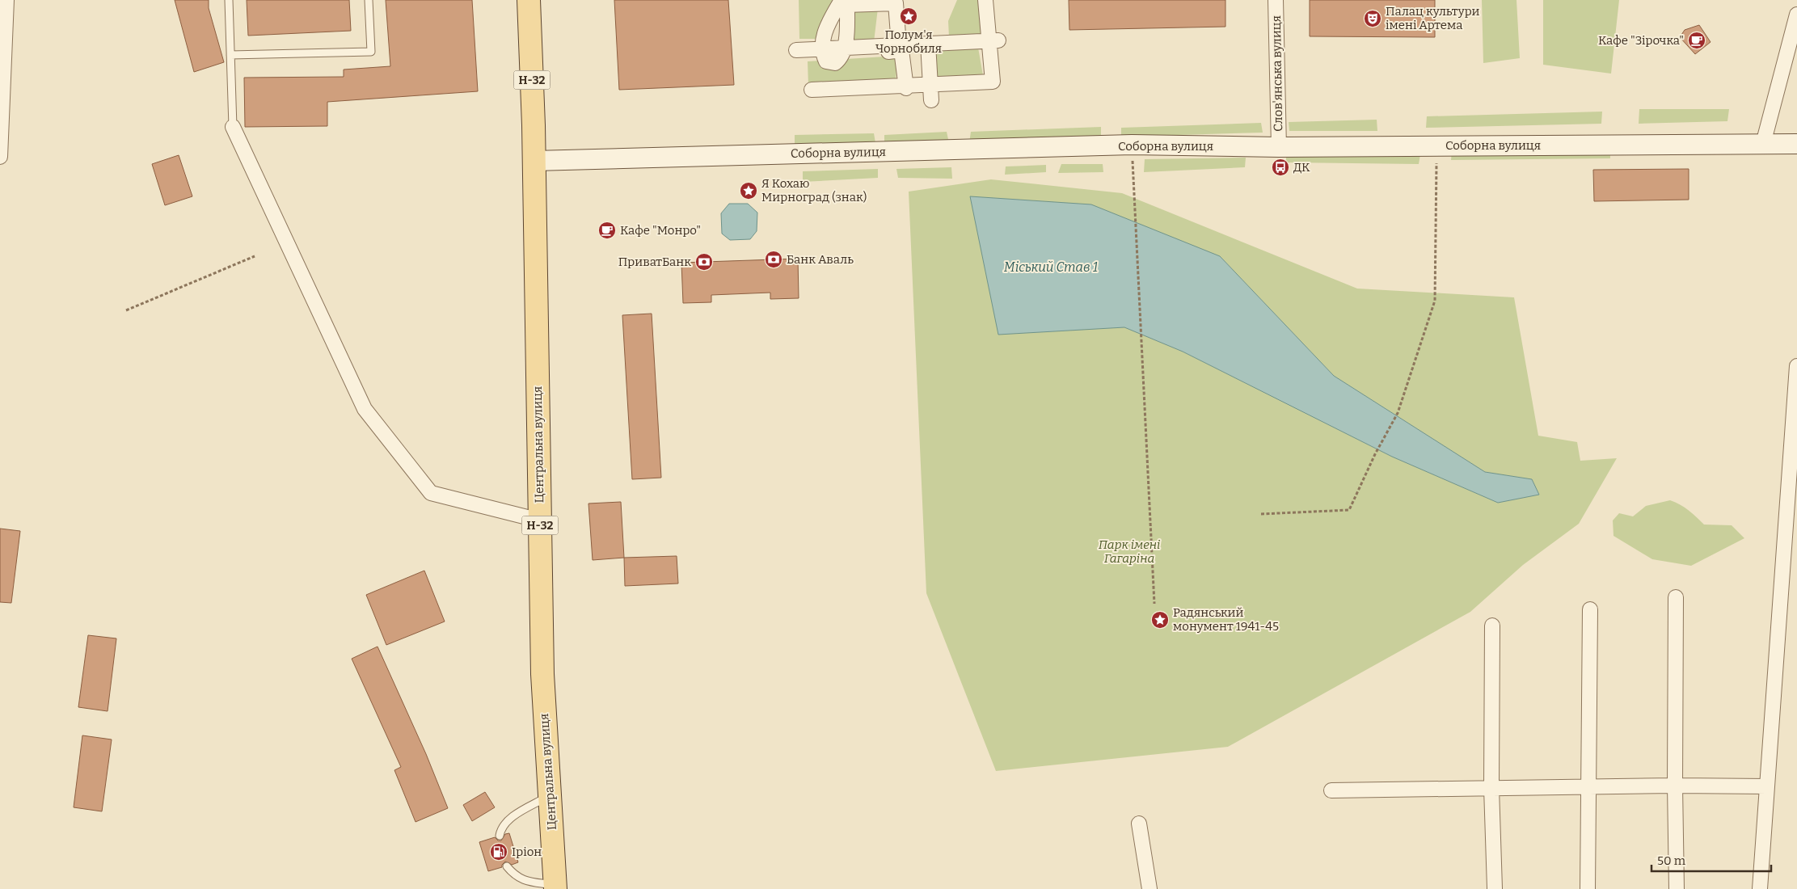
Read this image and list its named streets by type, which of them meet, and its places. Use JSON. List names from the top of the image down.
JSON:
{
  "streets": {
    "main road": ["Н-32", "Центральна вулиця"],
    "street": ["Слов'янська вулиця", "Соборна вулиця"]
  },
  "crossings": [
    ["Слов'янська вулиця", "Соборна вулиця"],
    ["Соборна вулиця", "Центральна вулиця"]
  ],
  "water": ["Міський Став 1"],
  "parks": ["Парк імені Гагаріна"],
  "places": {
    "place": ["Полум'я Чорнобиля", "Я Кохаю Мирноград (знак)", "Радянський монумент 1941-45"],
    "theatre": ["Палац культури імені Артема"],
    "cafe": ["Кафе \"Зірочка\"", "Кафе \"Монро\""],
    "bus stop": ["ДК"],
    "bank": ["Банк Аваль", "ПриватБанк"],
    "fuel station": ["Іріон"]
  },
  "scale_bar": "50 m"
}
